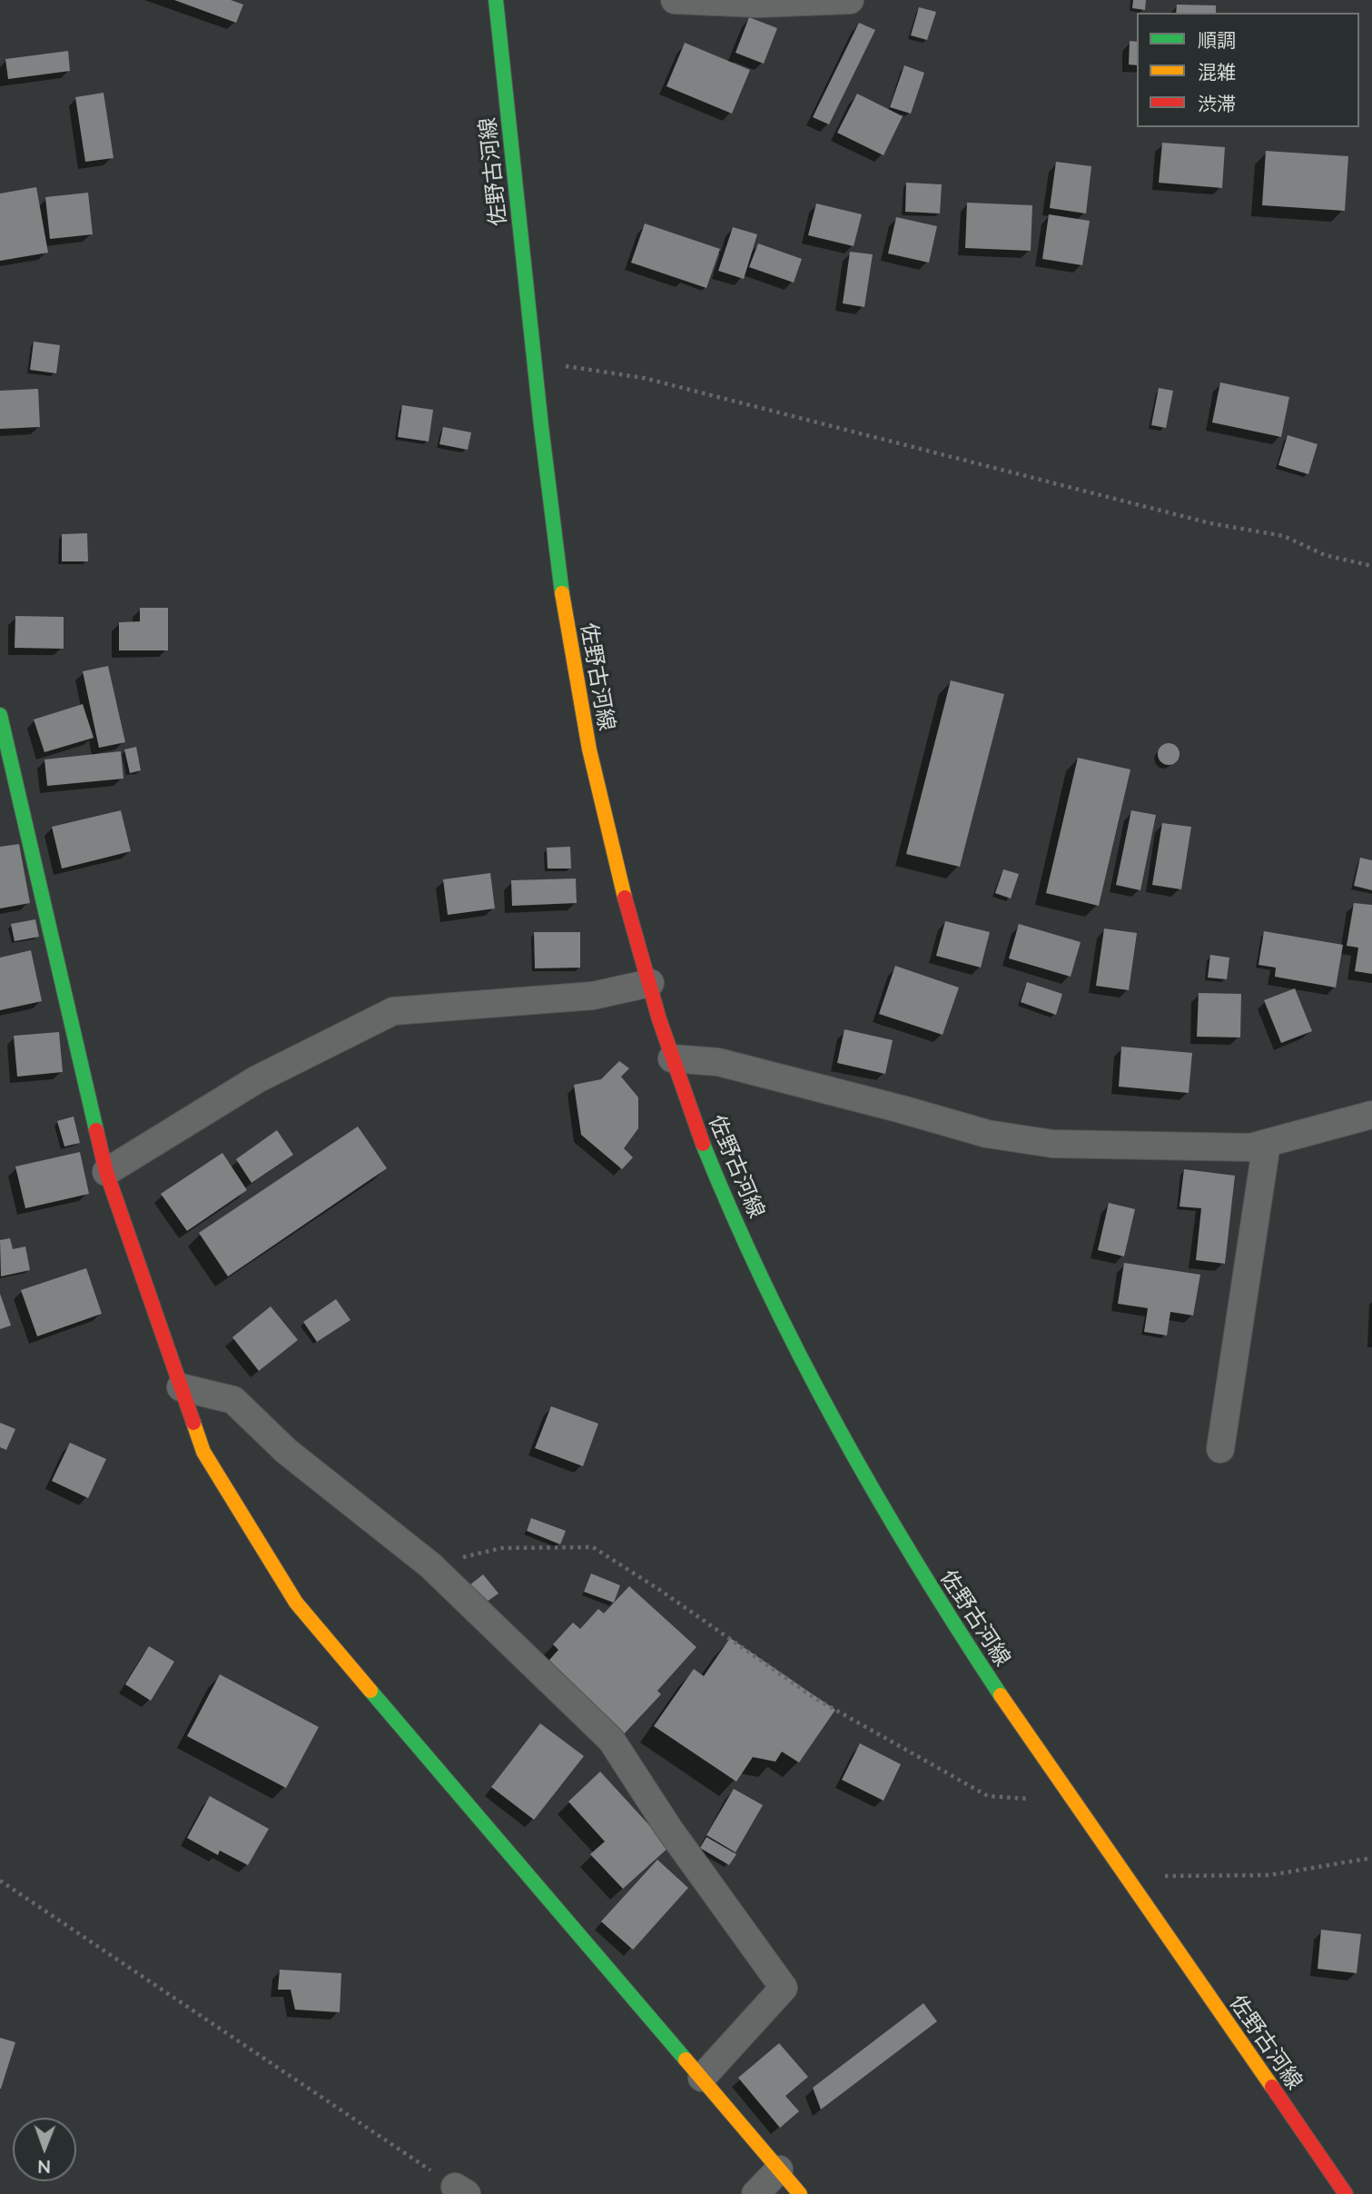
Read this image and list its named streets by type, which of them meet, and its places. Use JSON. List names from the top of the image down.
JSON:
{
  "streets": {
    "main road": ["佐野古河線"]
  },
  "legend": ["順調", "混雑", "渋滞"],
  "north": "bottom"
}
